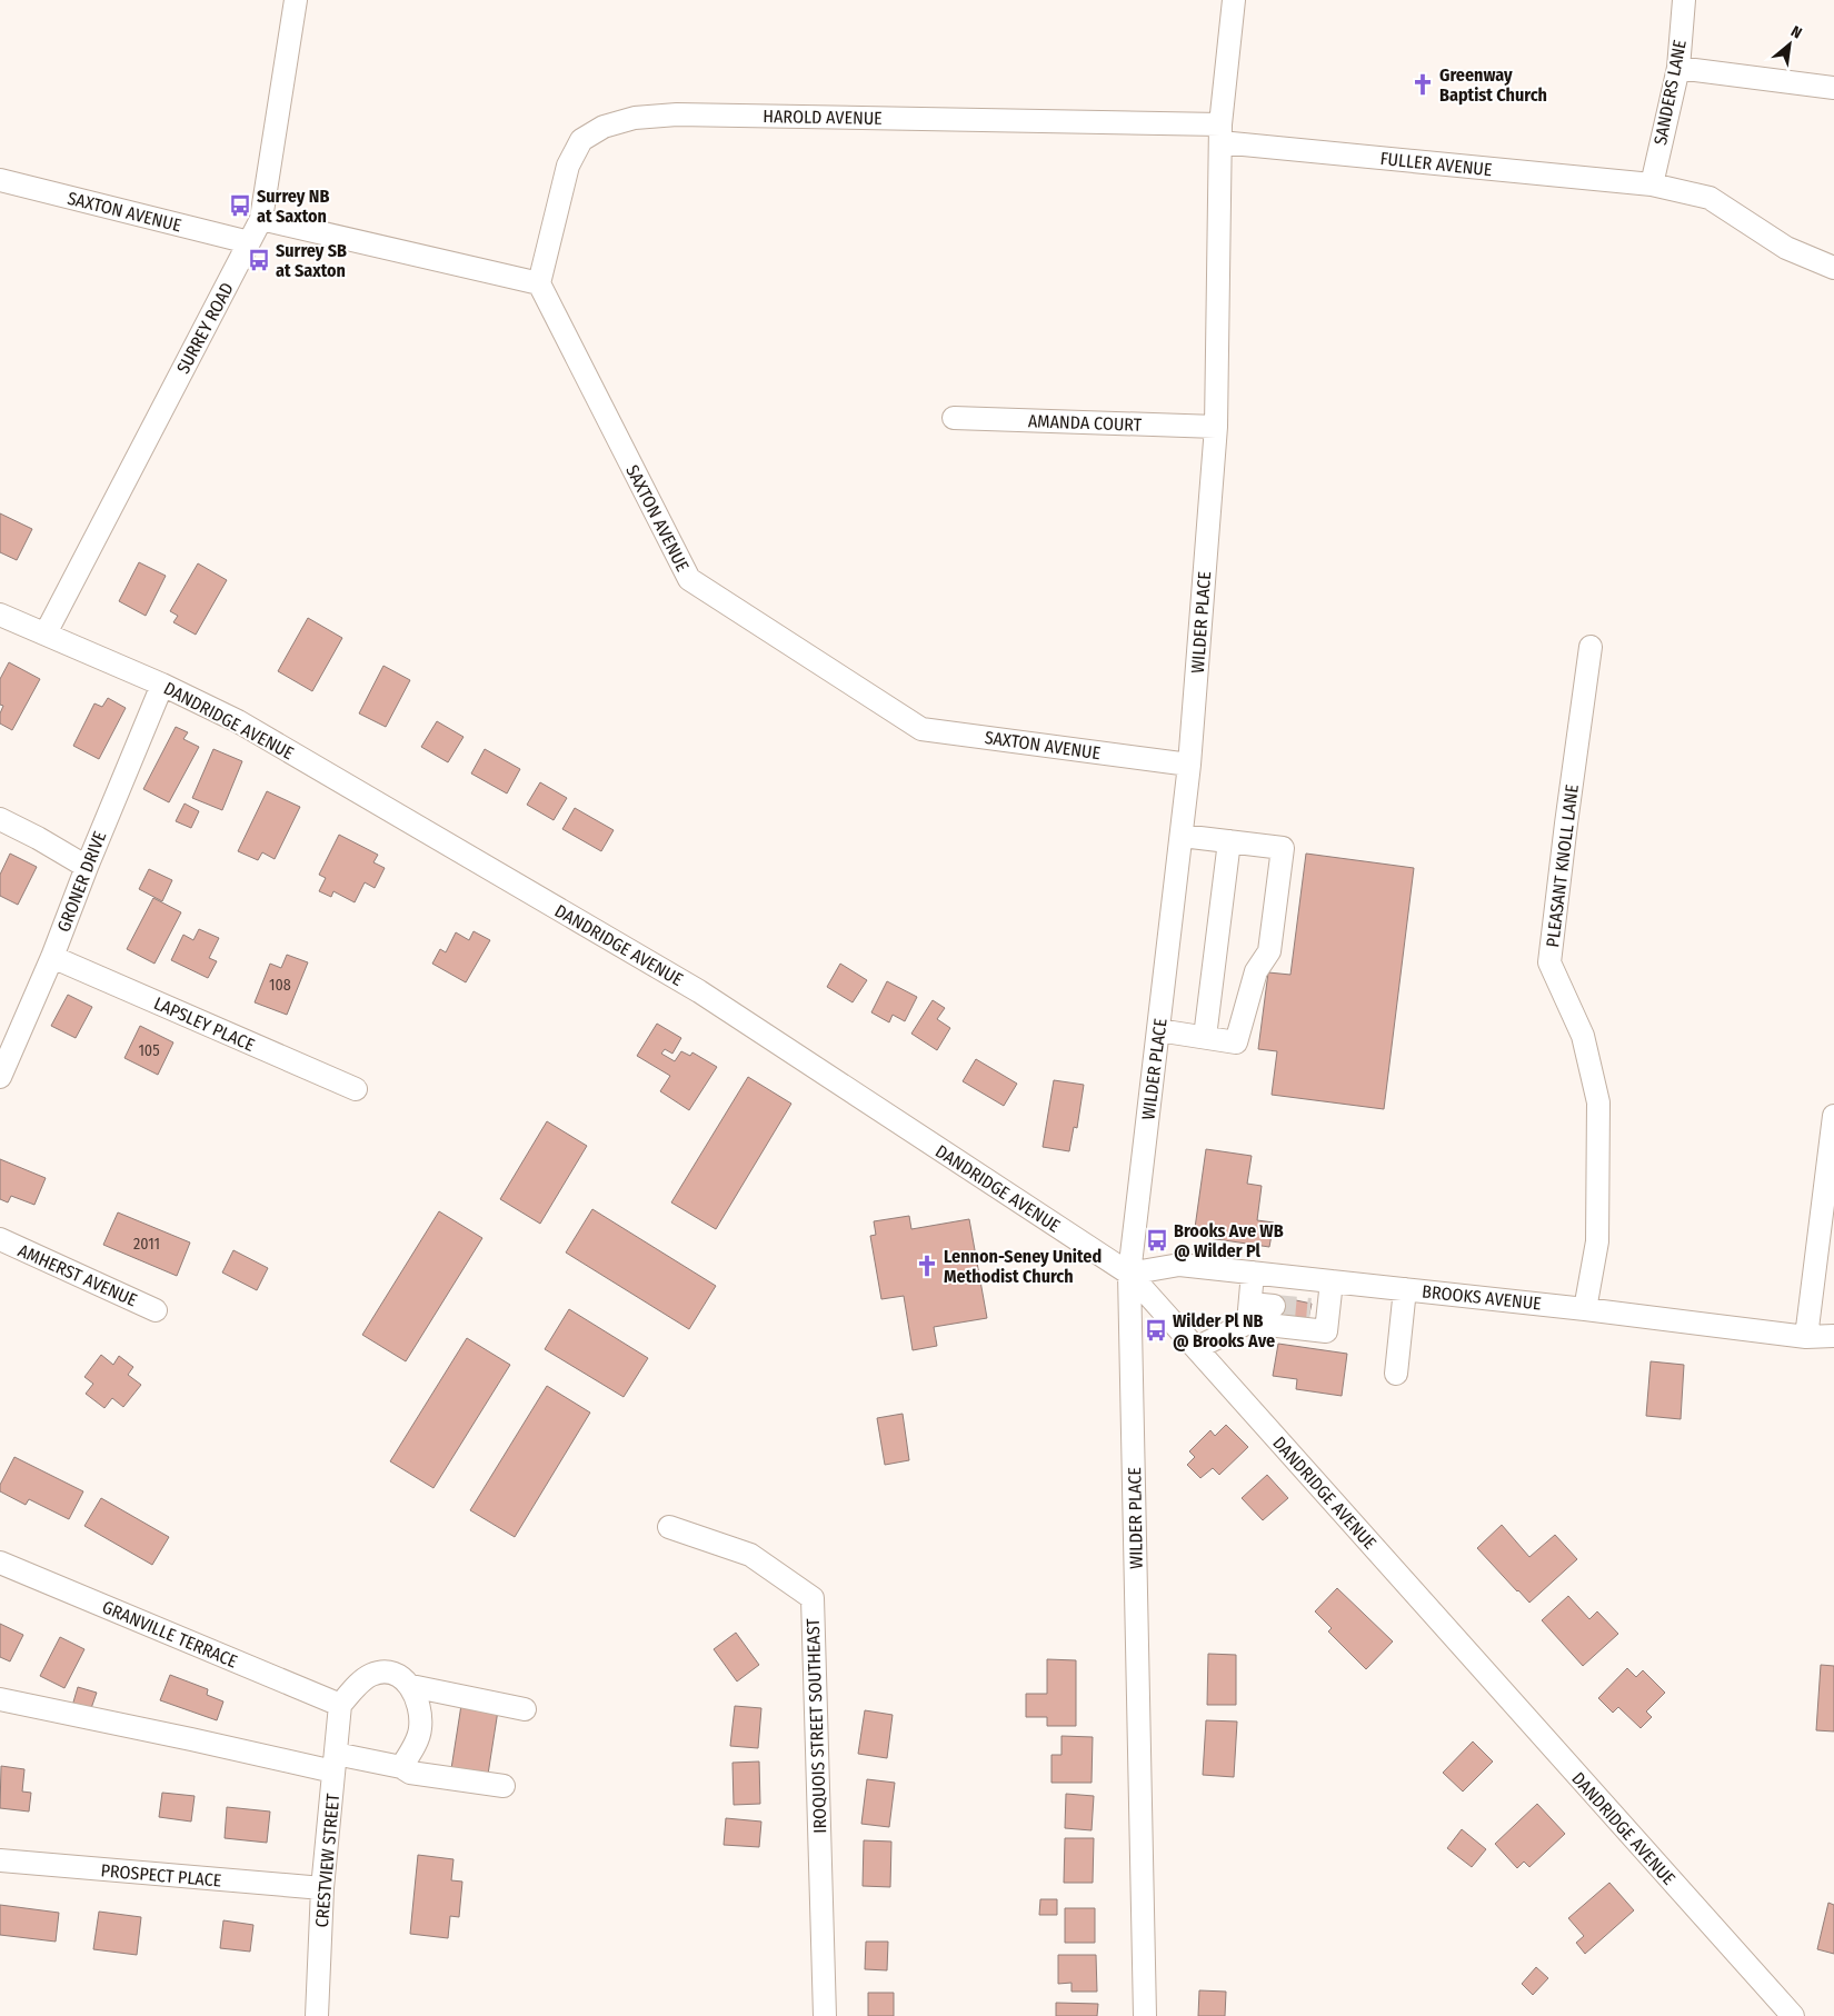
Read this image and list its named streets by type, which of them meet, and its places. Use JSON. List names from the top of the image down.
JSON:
{
  "streets": {
    "street": [
      "SANDERS LANE",
      "HAROLD AVENUE",
      "FULLER AVENUE",
      "SAXTON AVENUE",
      "SURREY ROAD",
      "AMANDA COURT",
      "WILDER PLACE",
      "DANDRIDGE AVENUE",
      "PLEASANT KNOLL LANE",
      "GRONER DRIVE",
      "LAPSLEY PLACE",
      "AMHERST AVENUE",
      "BROOKS AVENUE",
      "GRANVILLE TERRACE",
      "IROQUOIS STREET SOUTHEAST",
      "CRESTVIEW STREET",
      "PROSPECT PLACE"
    ]
  },
  "crossings": [
    ["SANDERS LANE", "FULLER AVENUE"],
    ["HAROLD AVENUE", "FULLER AVENUE"],
    ["HAROLD AVENUE", "SAXTON AVENUE"],
    ["HAROLD AVENUE", "WILDER PLACE"],
    ["FULLER AVENUE", "WILDER PLACE"],
    ["SAXTON AVENUE", "SURREY ROAD"],
    ["SAXTON AVENUE", "WILDER PLACE"],
    ["SURREY ROAD", "DANDRIDGE AVENUE"],
    ["AMANDA COURT", "WILDER PLACE"],
    ["WILDER PLACE", "DANDRIDGE AVENUE"],
    ["WILDER PLACE", "BROOKS AVENUE"],
    ["DANDRIDGE AVENUE", "GRONER DRIVE"],
    ["DANDRIDGE AVENUE", "BROOKS AVENUE"],
    ["PLEASANT KNOLL LANE", "BROOKS AVENUE"],
    ["GRONER DRIVE", "LAPSLEY PLACE"],
    ["GRANVILLE TERRACE", "CRESTVIEW STREET"],
    ["CRESTVIEW STREET", "PROSPECT PLACE"]
  ],
  "places": {
    "church": ["Greenway Baptist Church", "Lennon-Seney United Methodist Church"],
    "bus stop": [
      "Surrey NB at Saxton",
      "Surrey SB at Saxton",
      "Brooks Ave WB @ Wilder Pl",
      "Wilder Pl NB @ Brooks Ave"
    ]
  },
  "house_numbers": ["108", "105", "2011"],
  "north": "top right"
}
